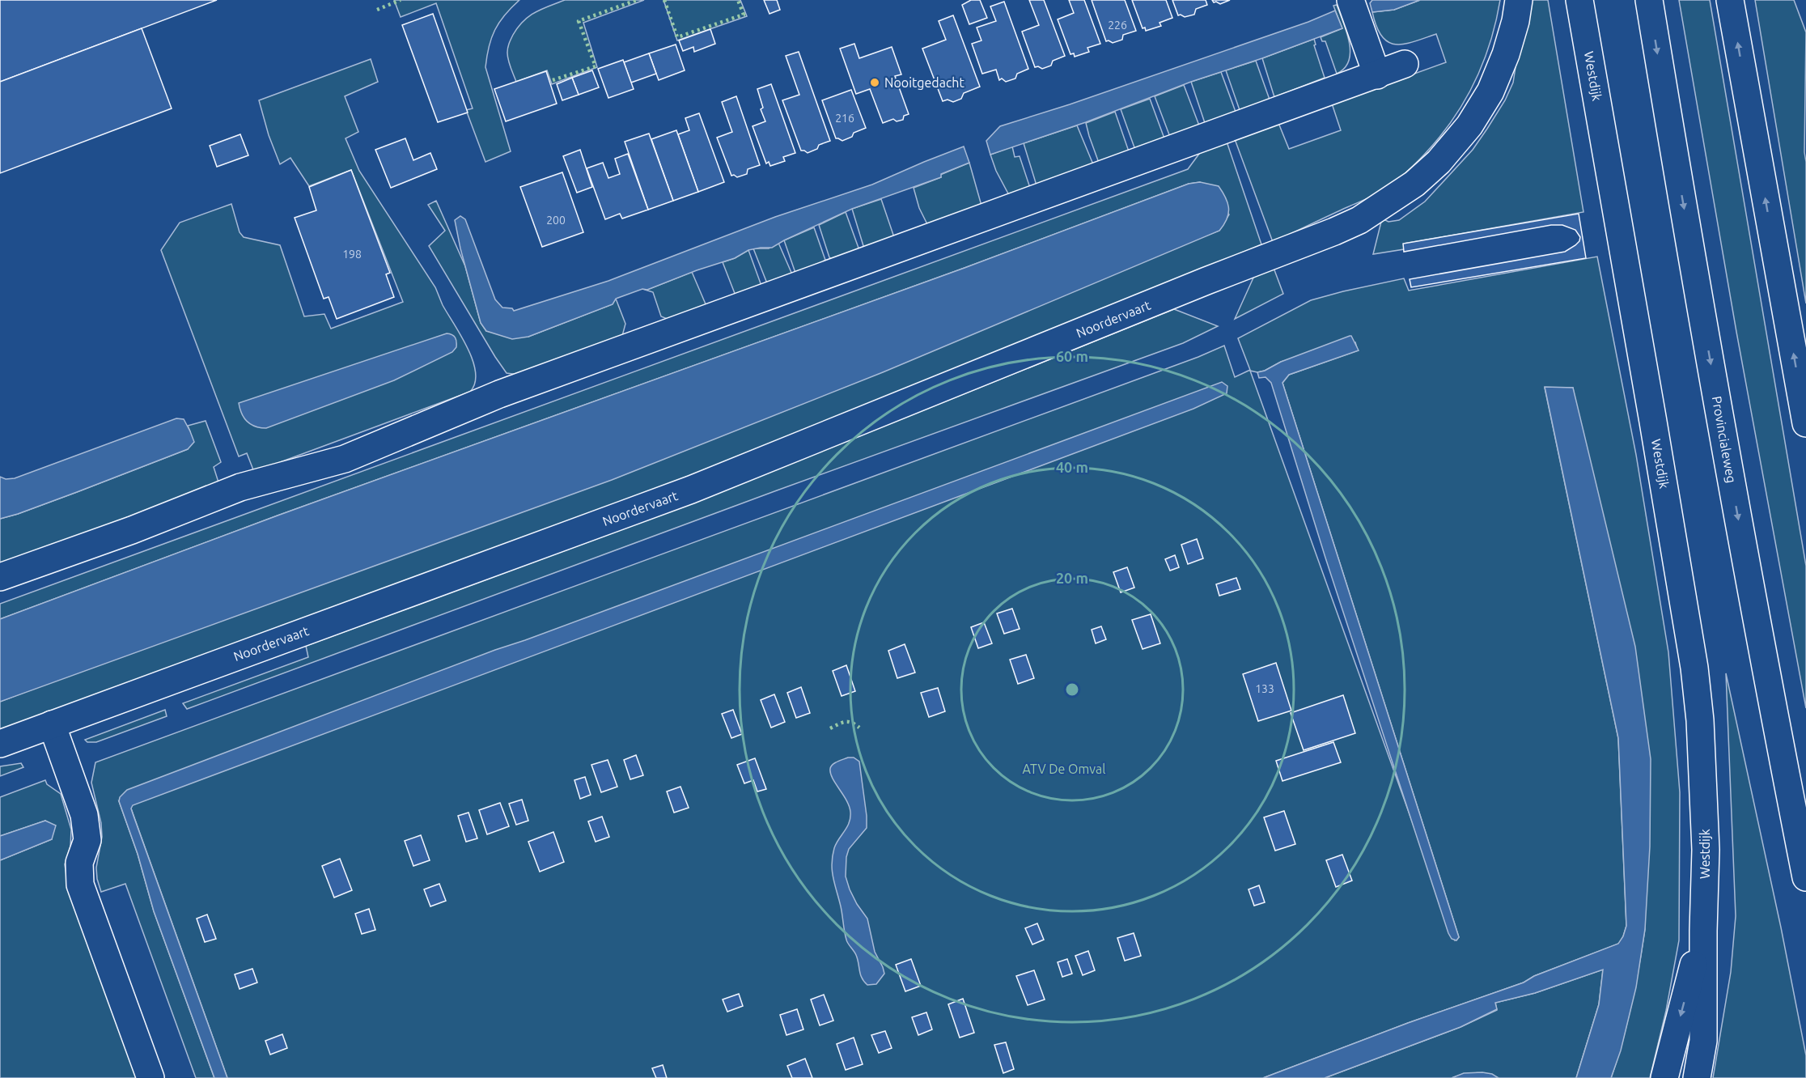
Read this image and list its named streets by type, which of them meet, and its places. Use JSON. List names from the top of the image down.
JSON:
{
  "streets": {
    "street": ["Westdijk", "Noordervaart", "Provincialeweg"]
  },
  "parks": ["ATV De Omval"],
  "places": ["Nooitgedacht"],
  "house_numbers": [
    "226",
    "216",
    "200",
    "198",
    "133"
  ],
  "rings": ["60 m", "40 m", "20 m"]
}
